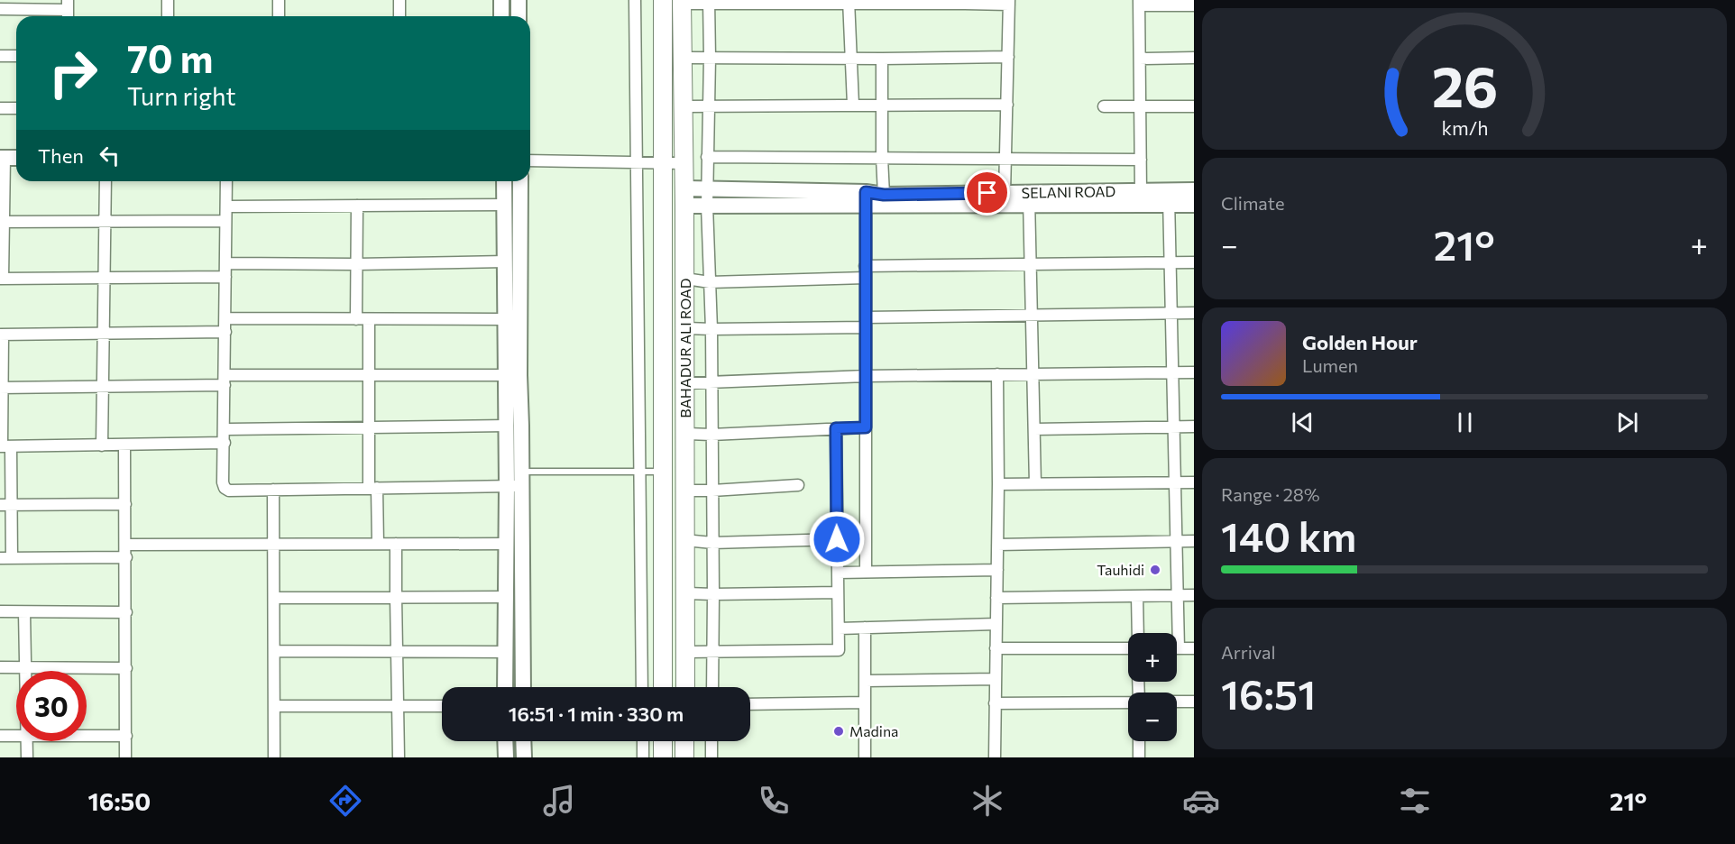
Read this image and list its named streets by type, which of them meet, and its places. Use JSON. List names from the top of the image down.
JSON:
{
  "streets": {
    "main road": ["BAHADUR ALI ROAD"],
    "street": ["SELANI ROAD"]
  },
  "crossings": [
    ["SELANI ROAD", "BAHADUR ALI ROAD"]
  ],
  "places": ["Tauhidi", "Madina"],
  "page": {
    "turn": ["70 m", "Turn right"],
    "then": "Then",
    "tile": [
      "Climate",
      ["Range · 28%", "140 km"],
      ["Arrival", "16:51"]
    ],
    "heat": ["−", "21°", "+"],
    "song": ["Golden Hour", "Lumen"],
    "map_buttons": ["+", "−"],
    "limit": "30",
    "trip": "16:51 · 1 min · 330 m",
    "tabs": ["16:50", "21°"],
    "gauge": ["26", "km/h"]
  }
}
